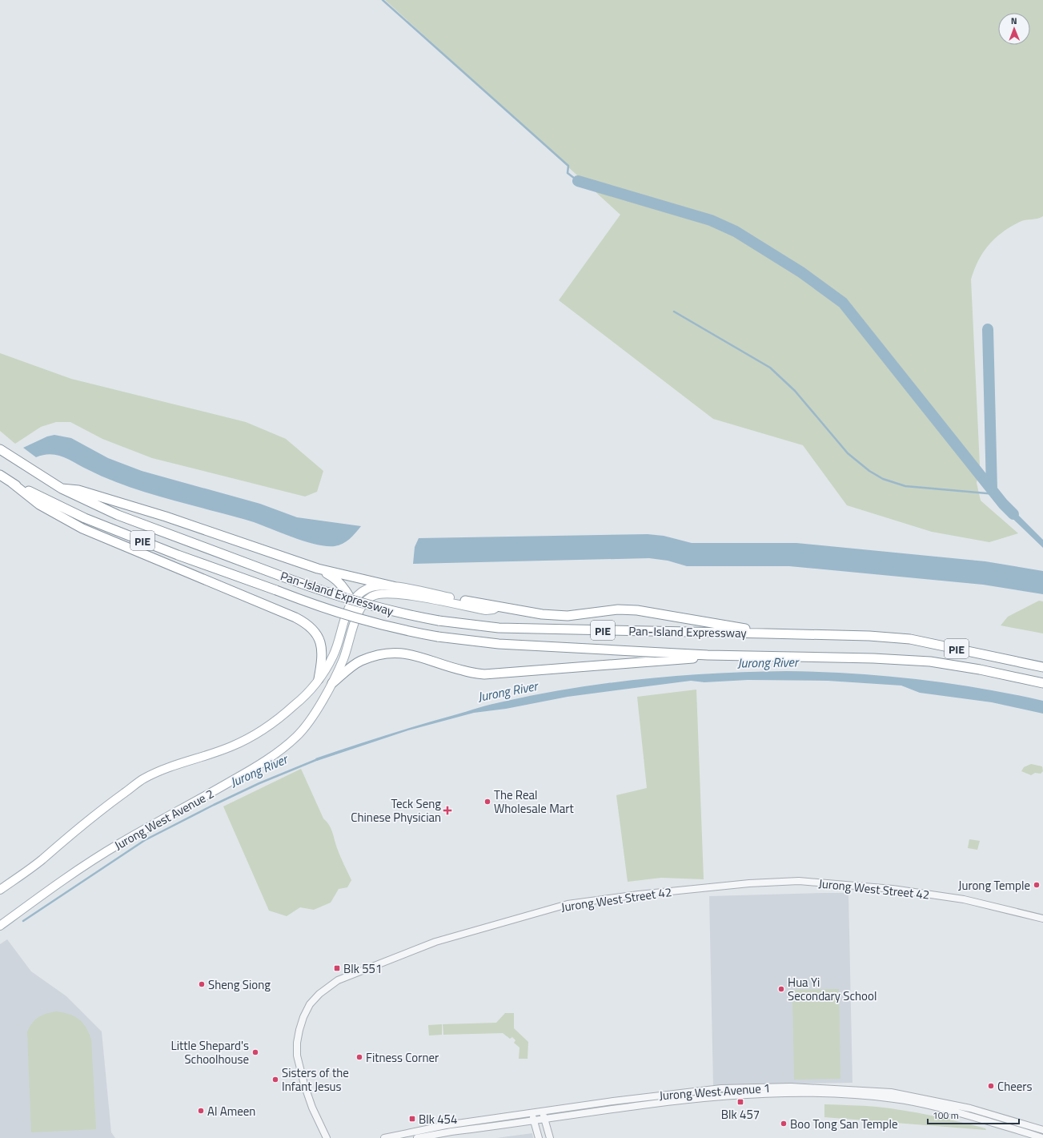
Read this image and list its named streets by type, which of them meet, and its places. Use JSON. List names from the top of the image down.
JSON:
{
  "streets": {
    "highway": ["PIE", "Pan-Island Expressway"],
    "main road": ["Jurong West Avenue 2"],
    "street": ["Jurong West Street 42", "Jurong West Avenue 1"]
  },
  "water": ["Jurong River"],
  "places": {
    "other": [
      "The Real Wholesale Mart",
      "Jurong Temple",
      "Sheng Siong",
      "Hua Yi Secondary School",
      "Little Shepard's Schoolhouse",
      "Fitness Corner",
      "Sisters of the Infant Jesus",
      "Cheers",
      "Al Ameen",
      "Boo Tong San Temple"
    ],
    "health": ["Teck Seng Chinese Physician"],
    "transit": ["Blk 551", "Blk 457", "Blk 454"]
  },
  "scale_bar": "100 m",
  "north": "top"
}
